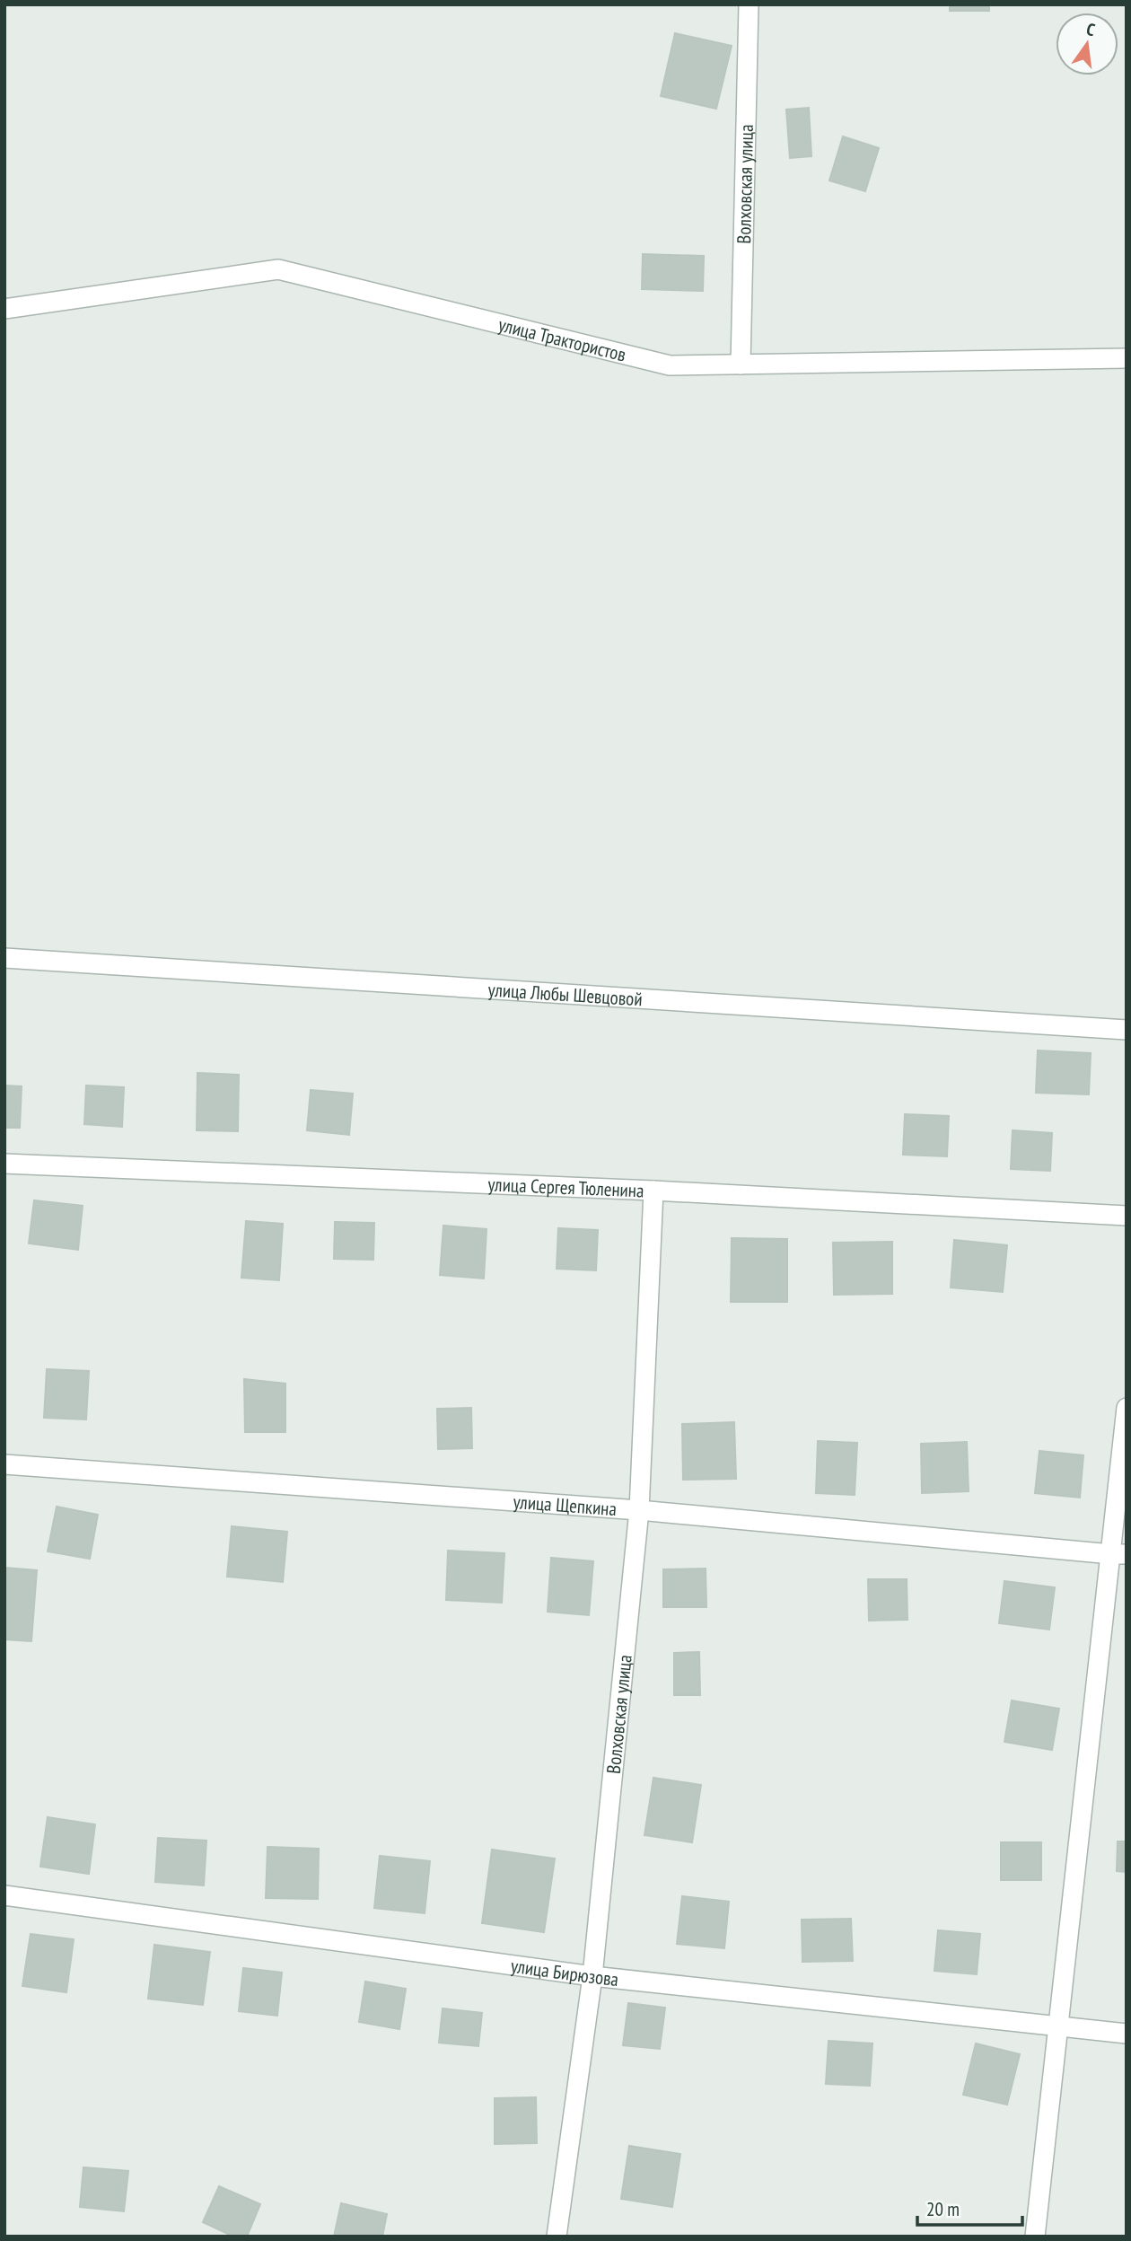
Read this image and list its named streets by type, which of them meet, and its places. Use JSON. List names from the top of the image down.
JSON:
{
  "streets": {
    "street": [
      "Волховская улица",
      "улица Трактористов",
      "улица Любы Шевцовой",
      "улица Сергея Тюленина",
      "улица Щепкина",
      "улица Бирюзова"
    ]
  },
  "crossings": [
    ["Волховская улица", "улица Трактористов"],
    ["Волховская улица", "улица Сергея Тюленина"],
    ["Волховская улица", "улица Щепкина"],
    ["Волховская улица", "улица Бирюзова"]
  ],
  "scale_bar": "20 m",
  "north": "top"
}
